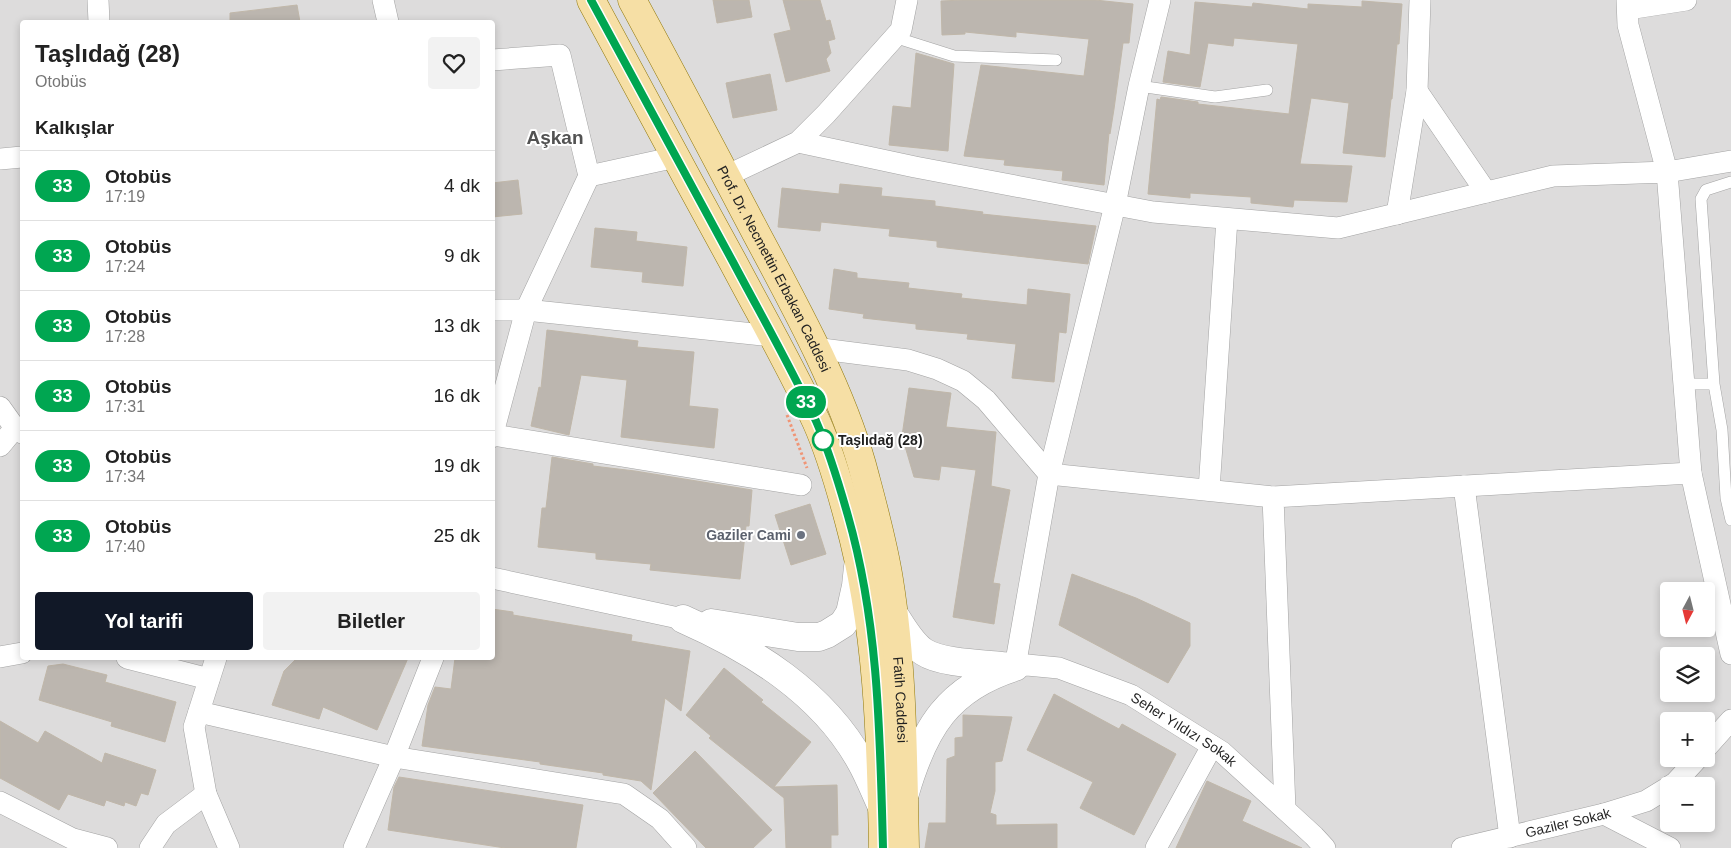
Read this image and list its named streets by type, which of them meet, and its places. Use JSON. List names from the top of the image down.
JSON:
{
  "streets": {
    "main road": ["Prof. Dr. Necmettin Erbakan Caddesi", "Fatih Caddesi"],
    "street": ["Seher Yıldızı Sokak", "Gaziler Sokak"]
  },
  "crossings": [
    ["Prof. Dr. Necmettin Erbakan Caddesi", "Fatih Caddesi"]
  ],
  "districts": ["Aşkan"],
  "places": ["Taşlıdağ (28)", "Gaziler Cami"],
  "lines": ["bus line 33"],
  "north": "bottom",
  "page": {
    "on_map": "33",
    "heading": [
      ["Taşlıdağ (28)", "Otobüs"],
      "Kalkışlar"
    ],
    "list": [
      {
        "mark": "33",
        "name": "Otobüs",
        "note": "17:19",
        "value": "4 dk"
      },
      {
        "mark": "33",
        "name": "Otobüs",
        "note": "17:24",
        "value": "9 dk"
      },
      {
        "mark": "33",
        "name": "Otobüs",
        "note": "17:28",
        "value": "13 dk"
      },
      {
        "mark": "33",
        "name": "Otobüs",
        "note": "17:31",
        "value": "16 dk"
      },
      {
        "mark": "33",
        "name": "Otobüs",
        "note": "17:34",
        "value": "19 dk"
      },
      {
        "mark": "33",
        "name": "Otobüs",
        "note": "17:40",
        "value": "25 dk"
      }
    ],
    "map_buttons": ["+", "−"],
    "buttons": ["Yol tarifi", "Biletler"]
  }
}
